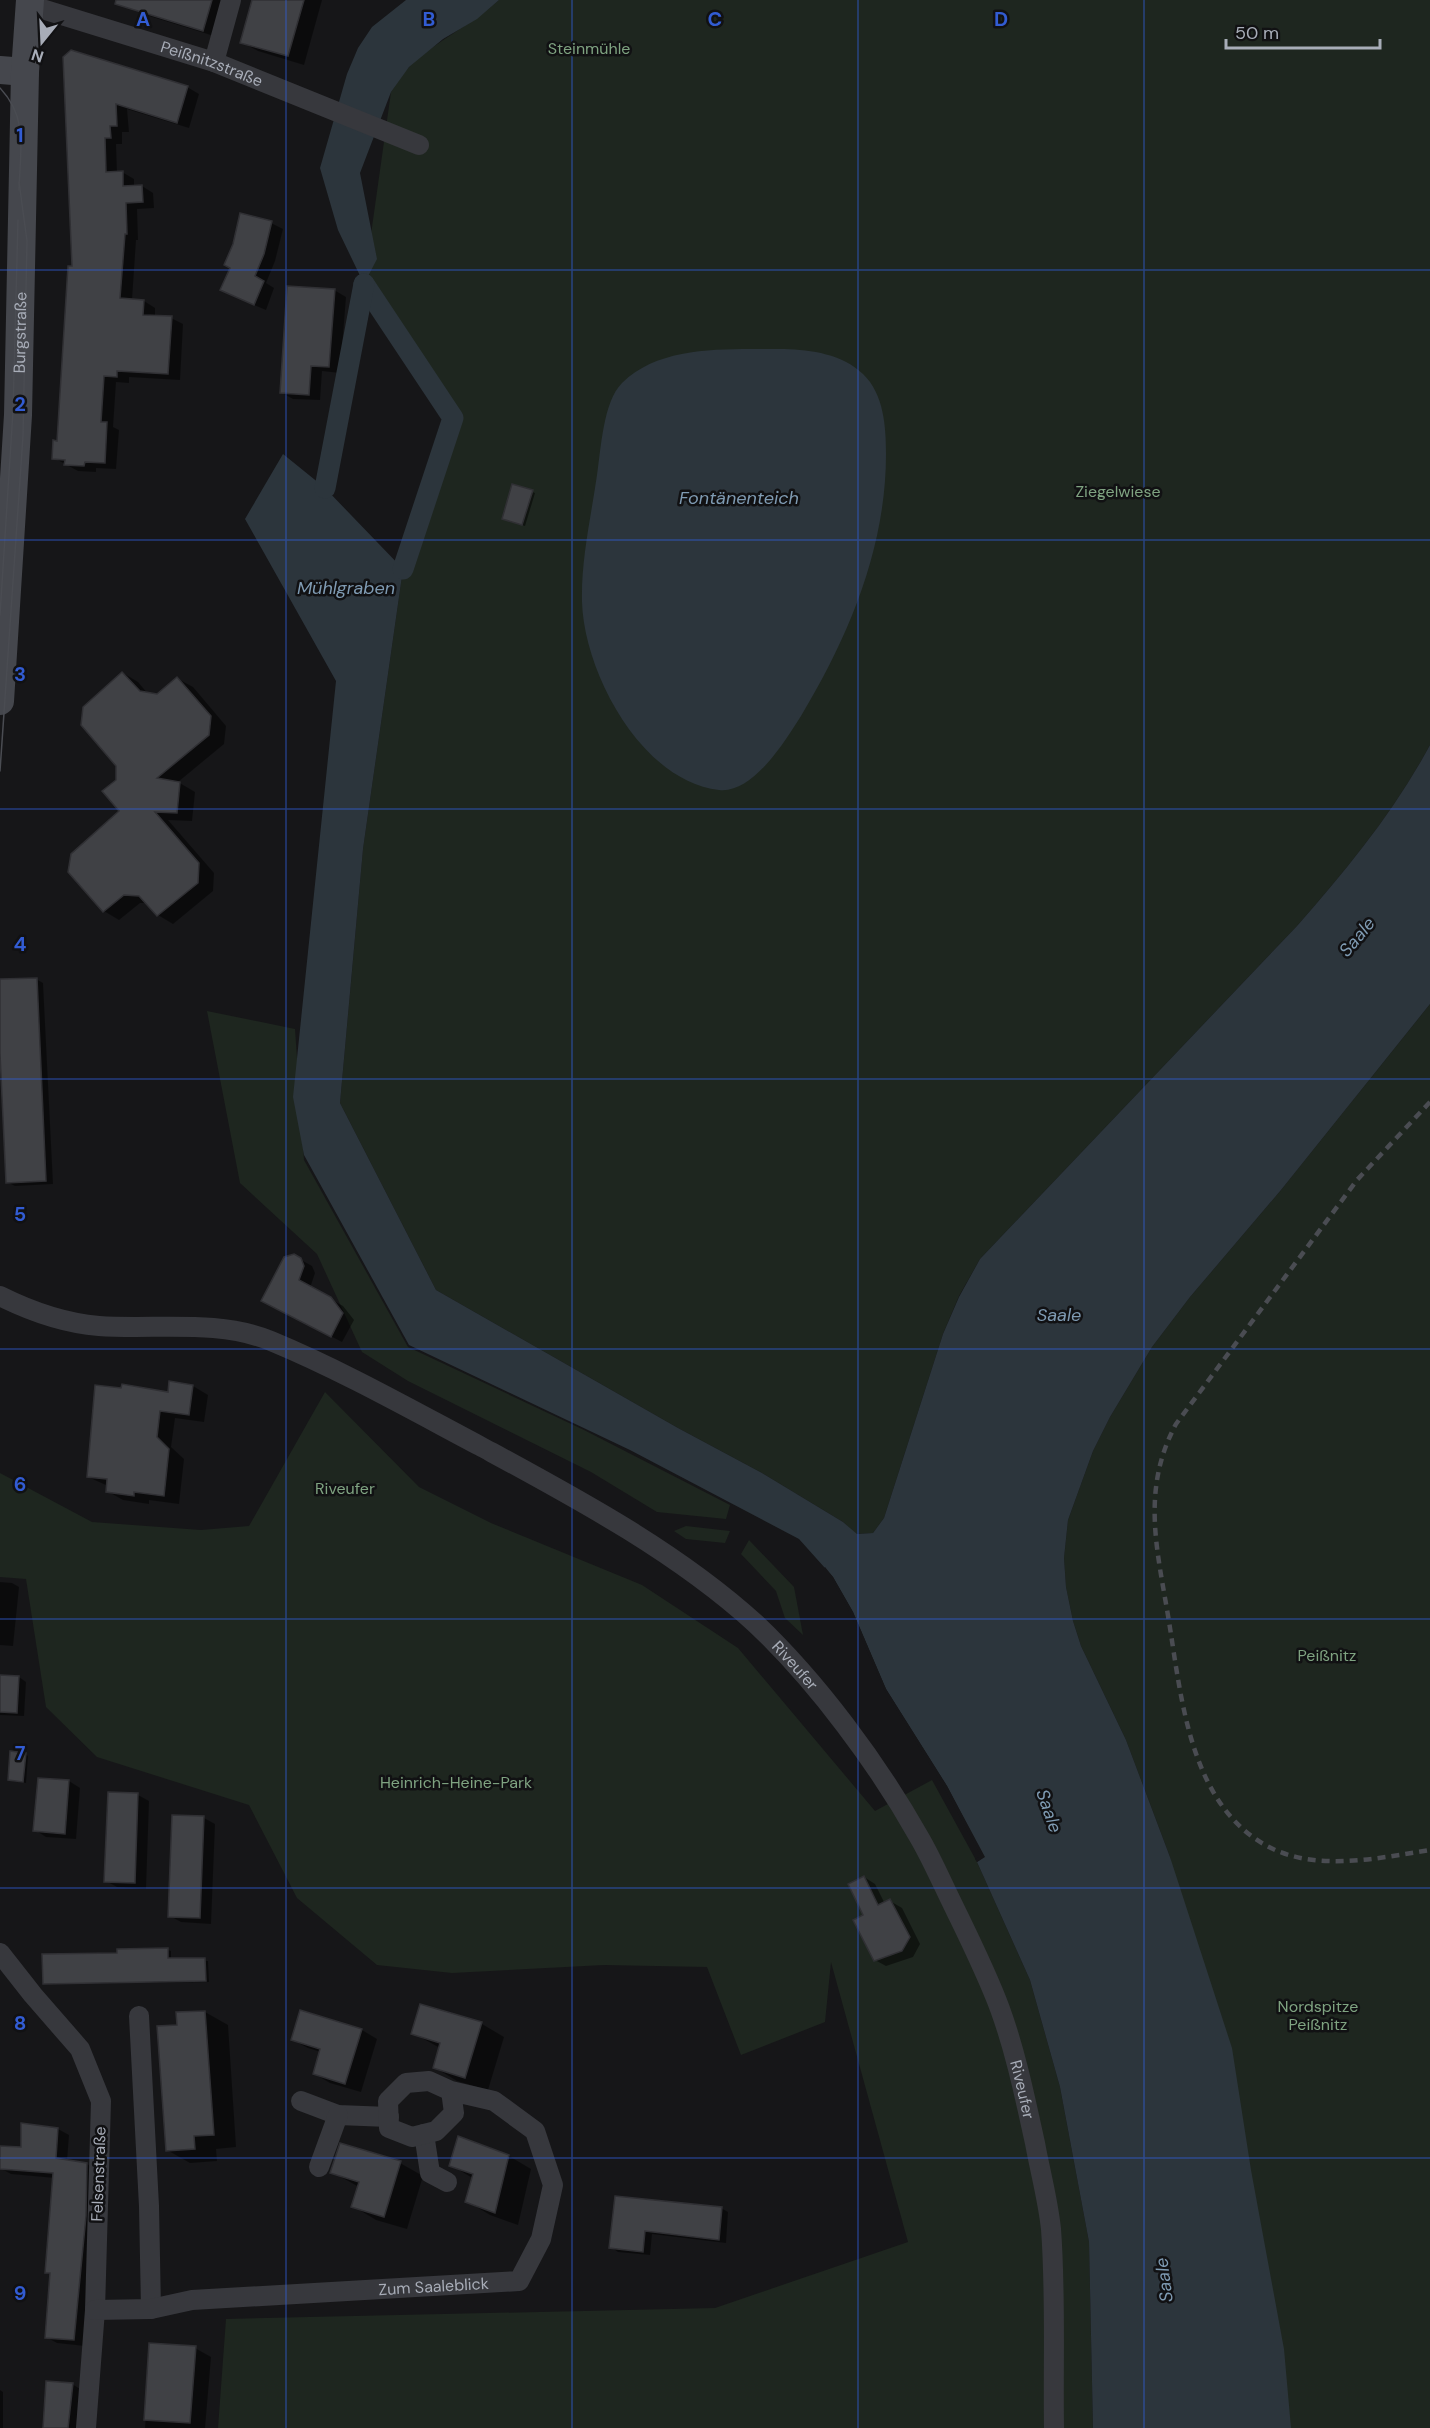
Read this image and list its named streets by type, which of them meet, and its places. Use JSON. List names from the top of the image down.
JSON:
{
  "streets": {
    "street": [
      "Peißnitzstraße",
      "Burgstraße",
      "Riveufer",
      "Felsenstraße",
      "Zum Saaleblick"
    ]
  },
  "crossings": [
    ["Peißnitzstraße", "Burgstraße"],
    ["Felsenstraße", "Zum Saaleblick"]
  ],
  "water": ["Fontänenteich", "Mühlgraben", "Saale"],
  "parks": [
    "Steinmühle",
    "Ziegelwiese",
    "Riveufer",
    "Peißnitz",
    "Heinrich-Heine-Park",
    "Nordspitze Peißnitz"
  ],
  "scale_bar": "50 m",
  "north": "bottom",
  "grid": {
    "columns": [
      "A",
      "B",
      "C",
      "D"
    ],
    "rows": [
      "1",
      "2",
      "3",
      "4",
      "5",
      "6",
      "7",
      "8",
      "9"
    ]
  }
}
